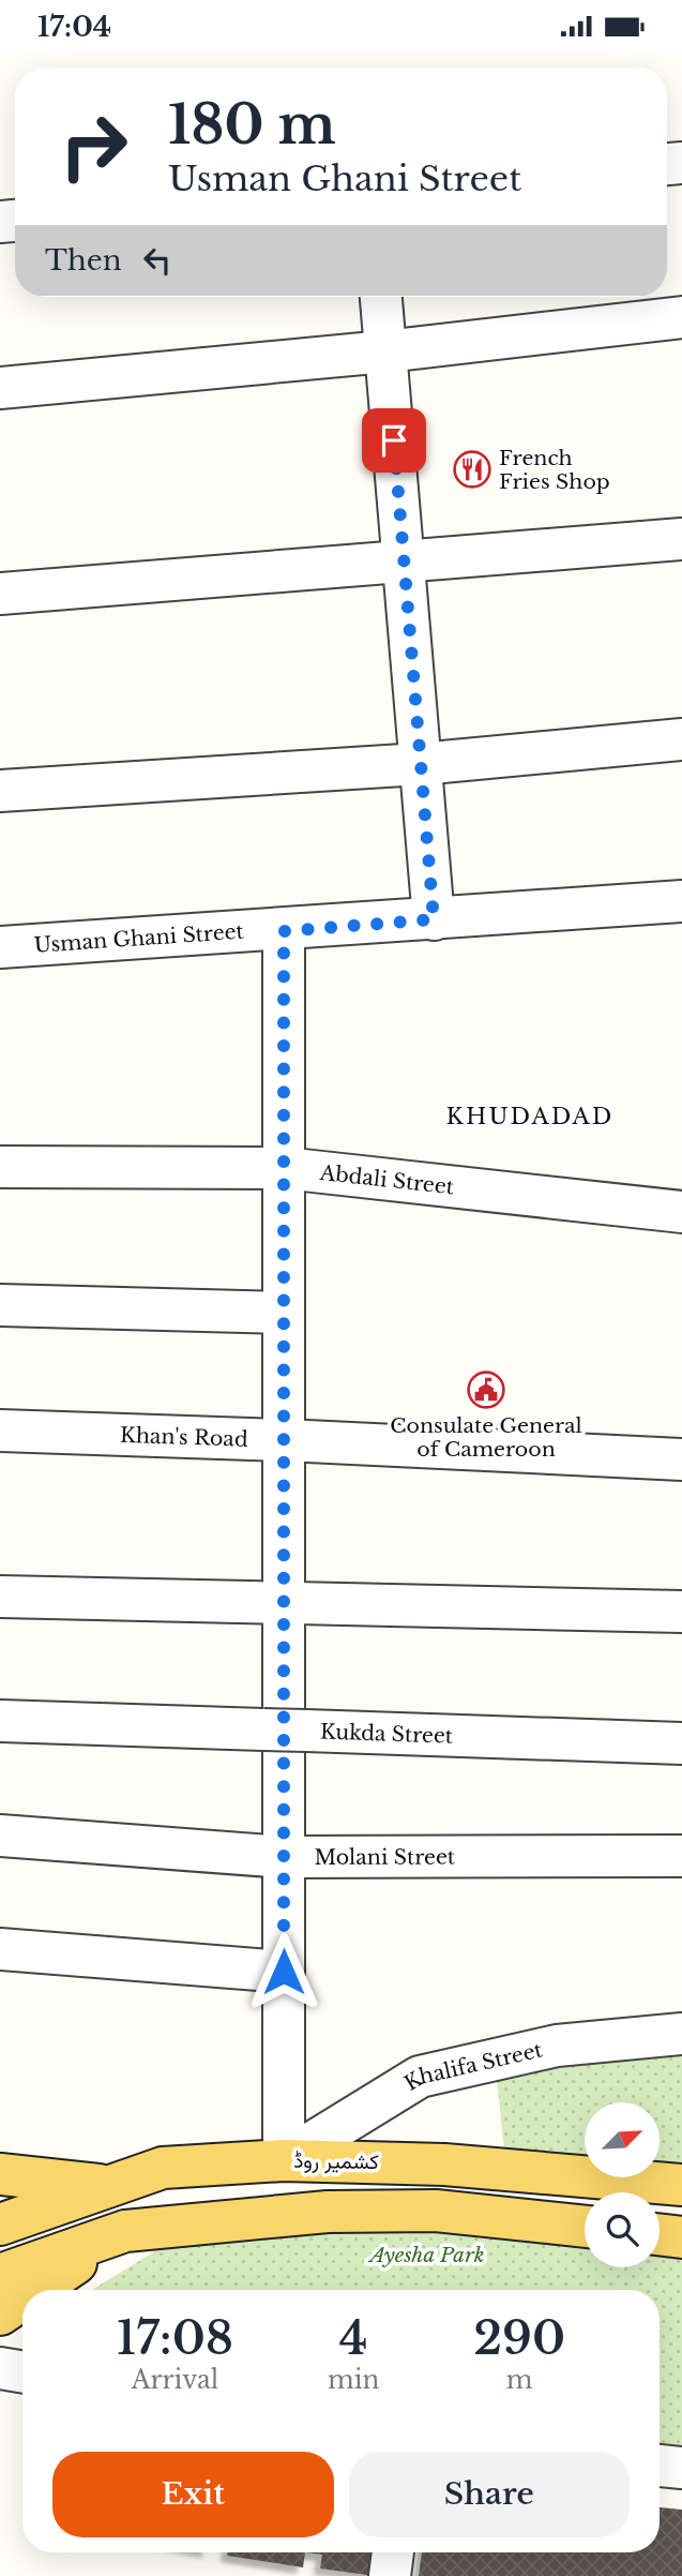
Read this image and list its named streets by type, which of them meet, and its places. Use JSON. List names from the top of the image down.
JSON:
{
  "streets": {
    "main road": ["کشمیر روڈ"],
    "street": [
      "Usman Ghani Street",
      "Abdali Street",
      "Khan's Road",
      "Kukda Street",
      "Molani Street",
      "Khalifa Street"
    ]
  },
  "crossings": [
    ["Khalifa Street", "کشمیر روڈ"]
  ],
  "districts": ["KHUDADAD"],
  "parks": ["Ayesha Park"],
  "places": {
    "restaurant": ["French Fries Shop"],
    "public building": ["Consulate General of Cameroon"]
  },
  "north": "top right",
  "page": {
    "status": "17:04",
    "turn": ["180 m", "Usman Ghani Street"],
    "then": "Then",
    "eta": [
      "17:08",
      "Arrival",
      "4",
      "min",
      "290",
      "m"
    ],
    "buttons": ["Exit", "Share"]
  }
}
